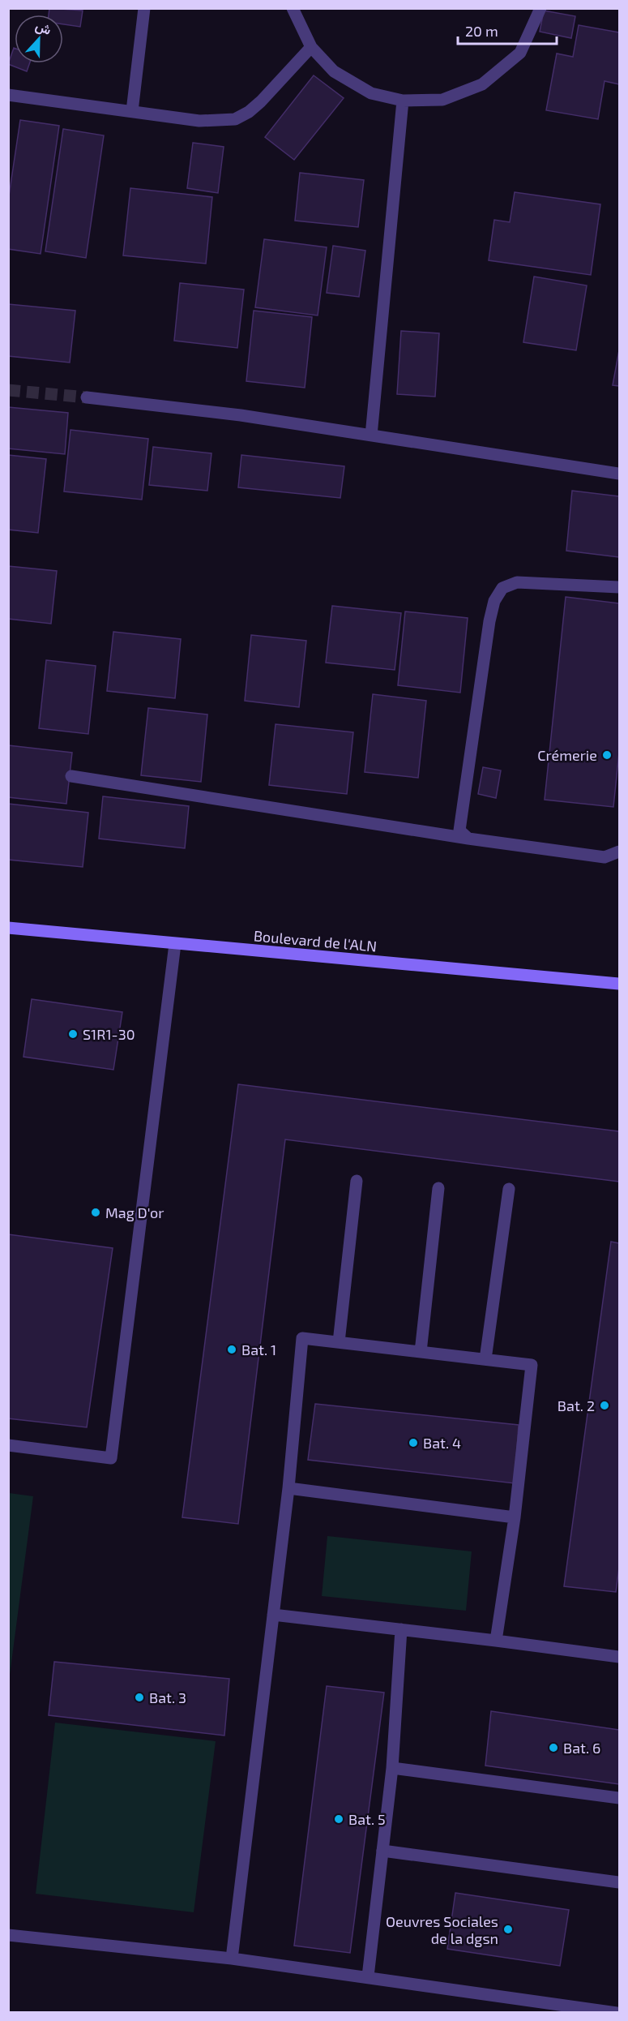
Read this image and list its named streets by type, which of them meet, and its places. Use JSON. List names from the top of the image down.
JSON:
{
  "streets": {
    "main road": ["Boulevard de l'ALN"]
  },
  "places": [
    "Crémerie",
    "S1R1-30",
    "Mag D'or",
    "Bat. 1",
    "Bat. 2",
    "Bat. 4",
    "Bat. 3",
    "Bat. 6",
    "Bat. 5",
    "Oeuvres Sociales de la dgsn"
  ],
  "scale_bar": "20 m",
  "north": "top"
}
